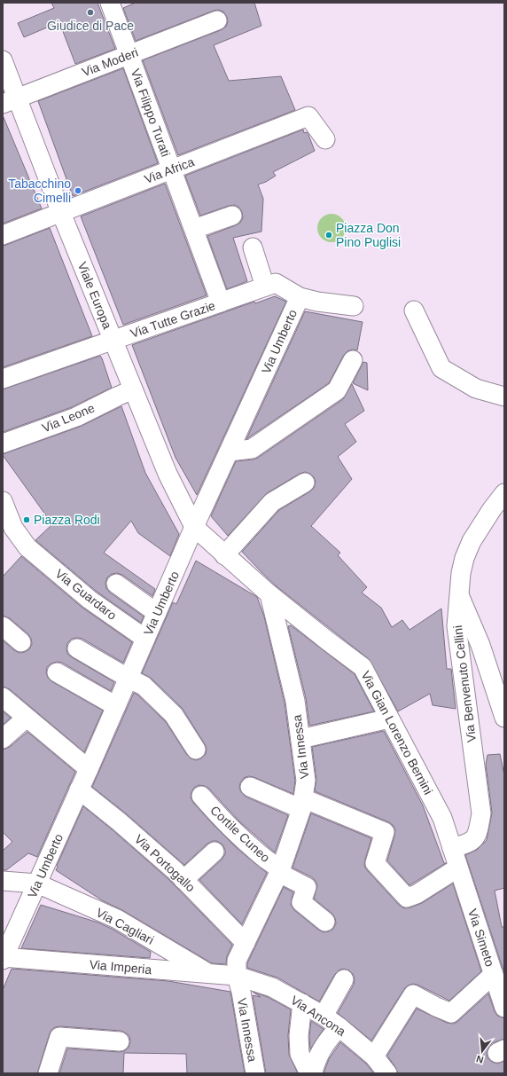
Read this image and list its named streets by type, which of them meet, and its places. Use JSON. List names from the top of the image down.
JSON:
{
  "streets": {
    "street": [
      "Via Moderi",
      "Via Filippo Turati",
      "Via Africa",
      "Viale Europa",
      "Via Tutte Grazie",
      "Via Umberto",
      "Via Leone",
      "Via Guardaro",
      "Via Benvenuto Cellini",
      "Via Gian Lorenzo Bernini",
      "Via Innessa",
      "Cortile Cuneo",
      "Via Portogallo",
      "Via Cagliari",
      "Via Simeto",
      "Via Imperia",
      "Via Ancona"
    ]
  },
  "crossings": [
    ["Via Moderi", "Via Filippo Turati"],
    ["Via Moderi", "Viale Europa"],
    ["Via Filippo Turati", "Via Africa"],
    ["Via Filippo Turati", "Via Tutte Grazie"],
    ["Via Africa", "Viale Europa"],
    ["Viale Europa", "Via Tutte Grazie"],
    ["Viale Europa", "Via Umberto"],
    ["Viale Europa", "Via Leone"],
    ["Via Tutte Grazie", "Via Umberto"],
    ["Via Umberto", "Via Guardaro"],
    ["Via Umberto", "Via Portogallo"],
    ["Via Umberto", "Via Cagliari"],
    ["Via Umberto", "Via Imperia"],
    ["Via Benvenuto Cellini", "Via Gian Lorenzo Bernini"],
    ["Via Gian Lorenzo Bernini", "Via Innessa"],
    ["Via Gian Lorenzo Bernini", "Via Simeto"],
    ["Via Innessa", "Cortile Cuneo"],
    ["Via Innessa", "Via Portogallo"],
    ["Via Innessa", "Via Imperia"],
    ["Via Innessa", "Via Ancona"],
    ["Via Cagliari", "Via Imperia"],
    ["Via Imperia", "Via Ancona"]
  ],
  "places": [
    "Giudice di Pace",
    "Tabacchino Cimelli",
    "Piazza Don Pino Puglisi",
    "Piazza Rodi"
  ],
  "north": "bottom"
}
